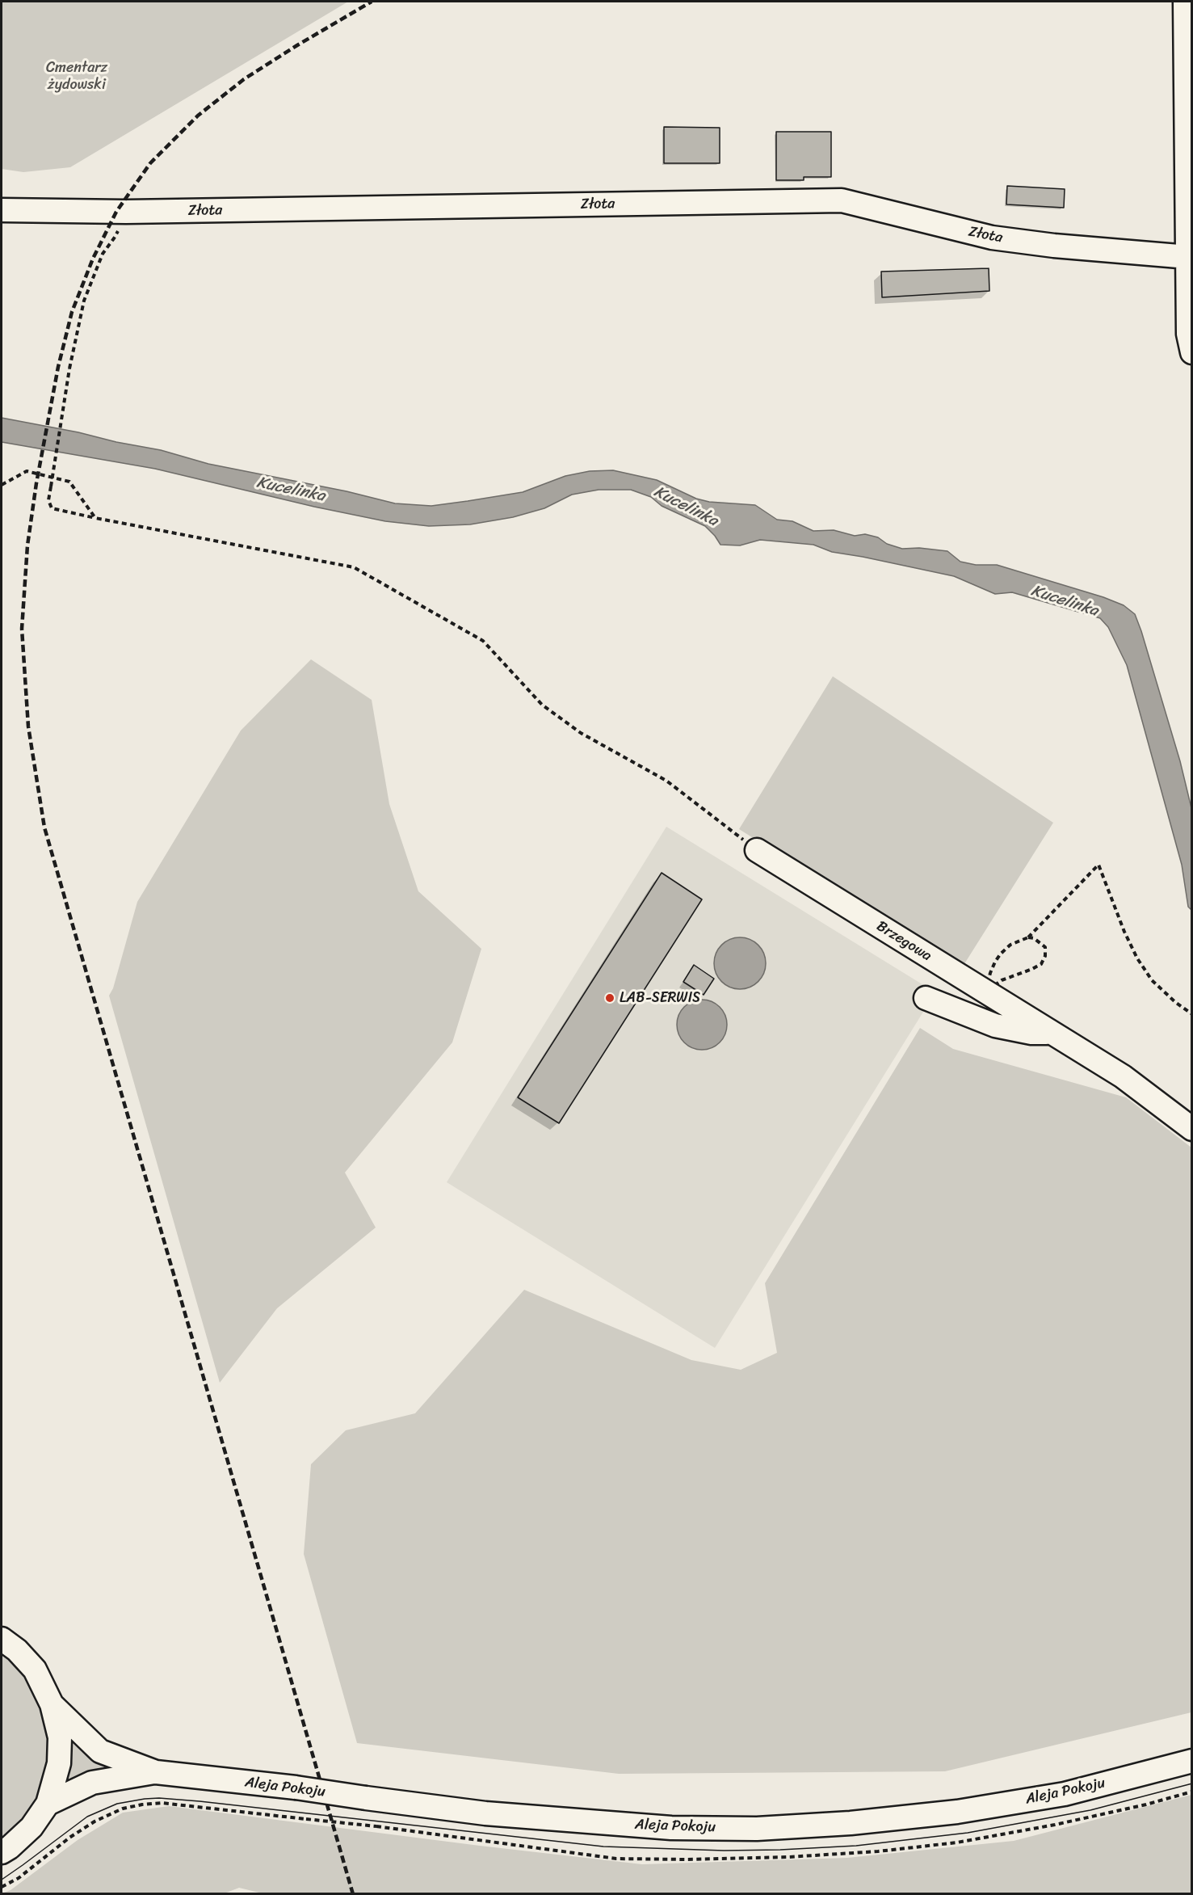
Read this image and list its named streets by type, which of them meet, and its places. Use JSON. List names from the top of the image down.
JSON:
{
  "streets": {
    "street": ["Złota", "Brzegowa", "Aleja Pokoju"]
  },
  "water": ["Kucelinka"],
  "parks": ["Cmentarz żydowski"],
  "places": ["LAB-SERWIS"]
}
